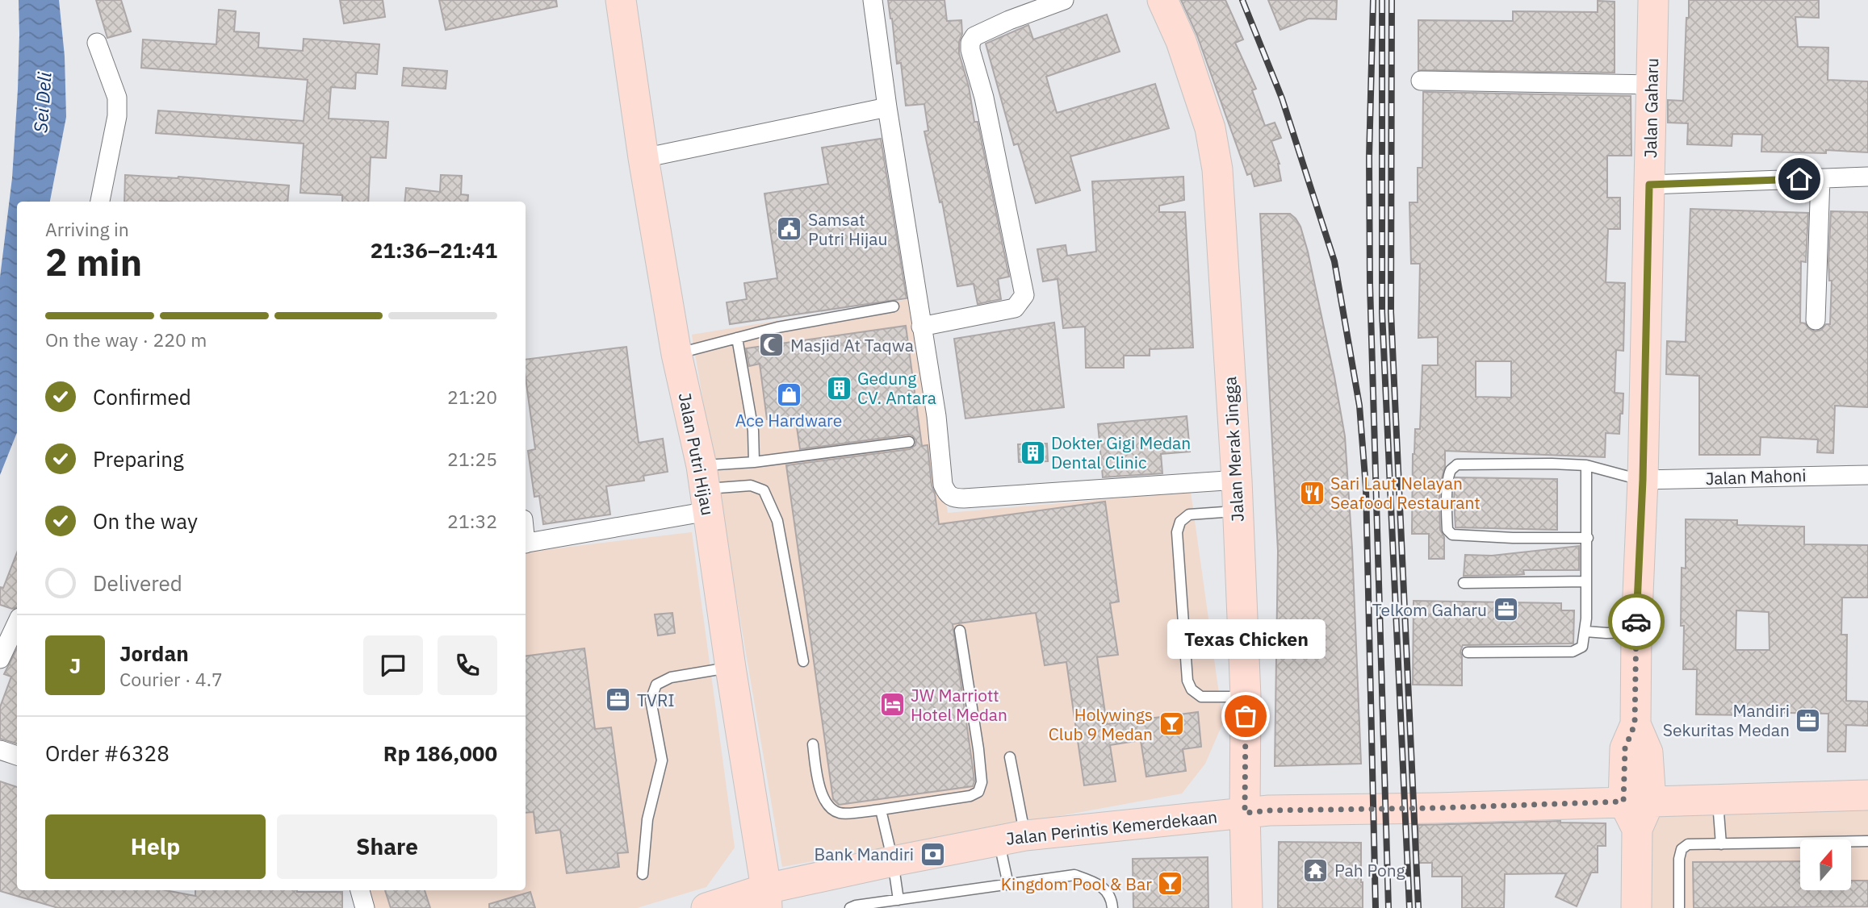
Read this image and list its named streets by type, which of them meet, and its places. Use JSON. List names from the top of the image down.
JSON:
{
  "streets": {
    "main road": [
      "Jalan Gaharu",
      "Jalan Merak Jingga",
      "Jalan Putri Hijau",
      "Jalan Perintis Kemerdekaan"
    ],
    "street": ["Jalan Mahoni"]
  },
  "crossings": [
    ["Jalan Gaharu", "Jalan Mahoni"],
    ["Jalan Gaharu", "Jalan Perintis Kemerdekaan"],
    ["Jalan Merak Jingga", "Jalan Perintis Kemerdekaan"],
    ["Jalan Putri Hijau", "Jalan Perintis Kemerdekaan"]
  ],
  "water": ["Sei Deli"],
  "places": {
    "public building": ["Samsat Putri Hijau"],
    "mosque": ["Masjid At Taqwa"],
    "building": ["Gedung CV. Antara", "Dokter Gigi Medan Dental Clinic"],
    "shop": ["Ace Hardware"],
    "restaurant": ["Sari Laut Nelayan Seafood Restaurant"],
    "office": ["Telkom Gaharu", "TVRI", "Mandiri Sekuritas Medan"],
    "hotel": ["JW Marriott Hotel Medan"],
    "other": ["Texas Chicken"],
    "bar": ["Holywings Club 9 Medan", "Kingdom Pool & Bar"],
    "bank": ["Bank Mandiri"],
    "temple": ["Pah Pong"]
  },
  "north": "top",
  "page": {
    "heading": ["2 min", "Arriving in", "21:36–21:41"],
    "panel": [
      "Jordan",
      "Courier · 4.7",
      "Order #6328",
      "Rp 186,000"
    ],
    "bar": "On the way · 220 m",
    "list": [
      ["Confirmed", "21:20"],
      ["Preparing", "21:25"],
      ["On the way", "21:32"],
      "Delivered"
    ],
    "bubble": "Texas Chicken",
    "round": "J",
    "buttons": ["Help", "Share"]
  }
}
